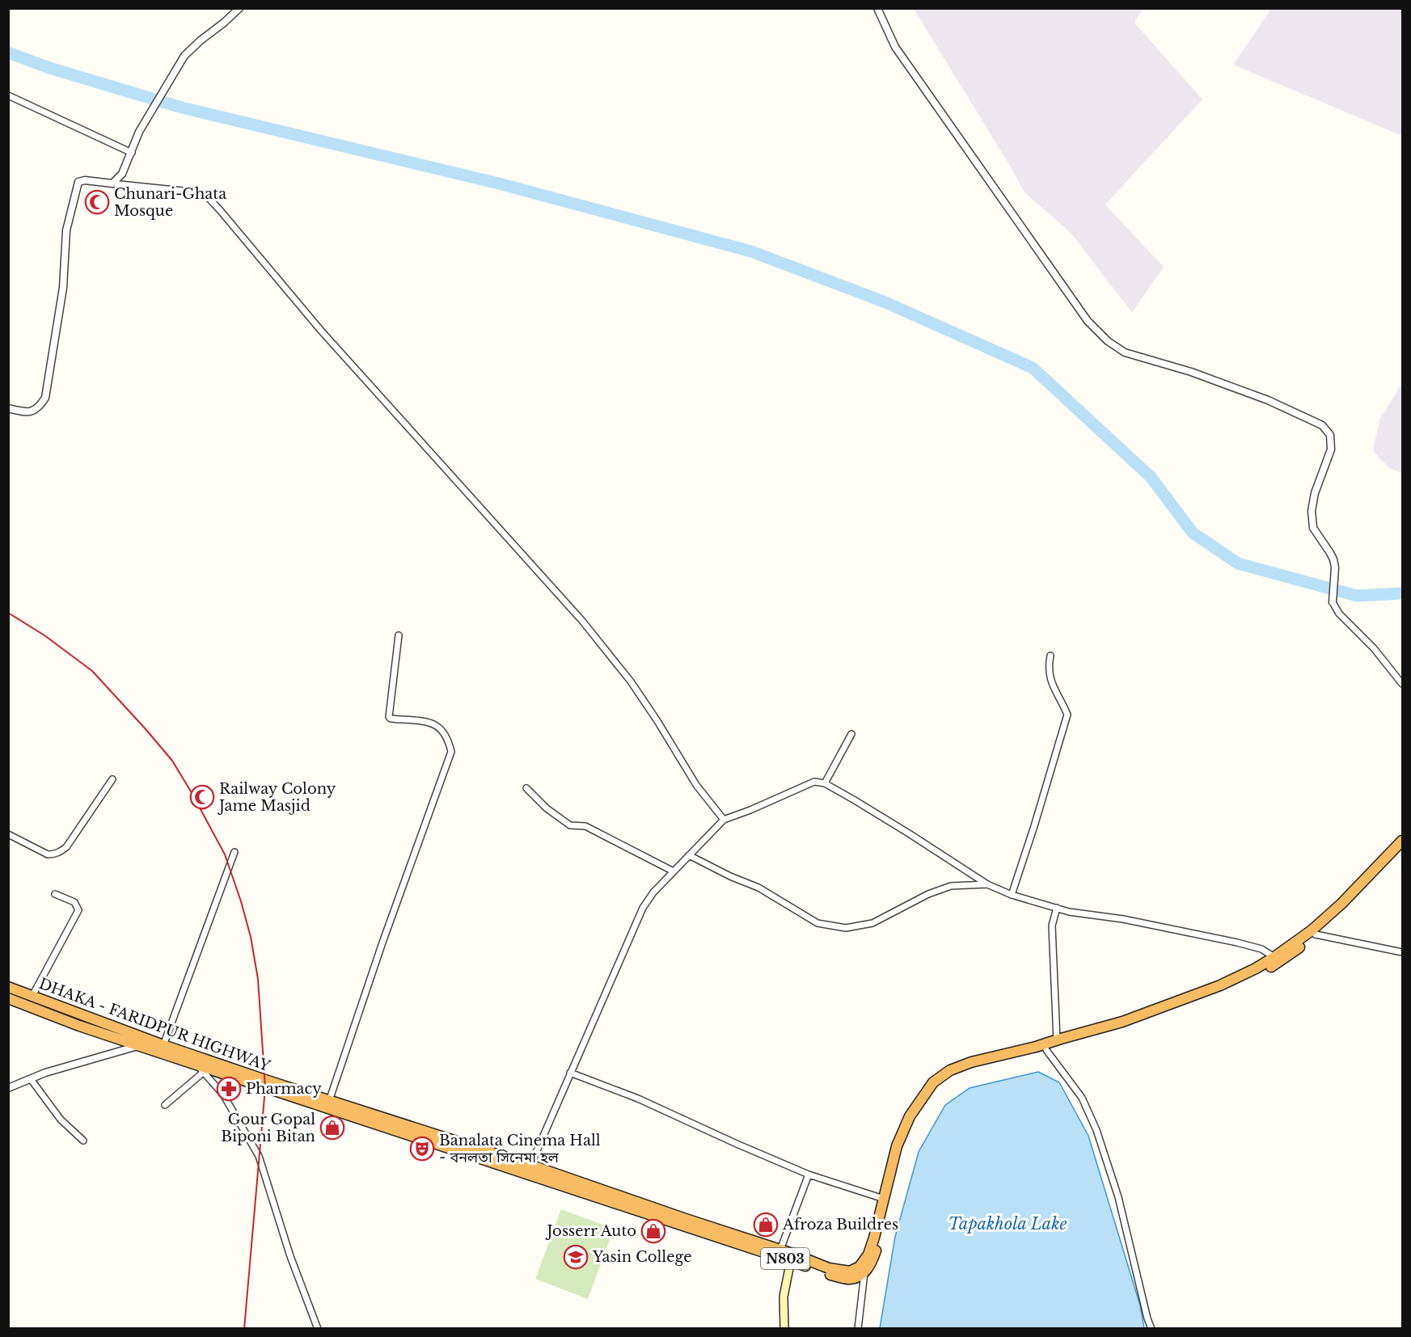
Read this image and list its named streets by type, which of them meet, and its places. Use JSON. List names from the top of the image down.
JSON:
{
  "streets": {
    "highway": ["DHAKA - FARIDPUR HIGHWAY", "N803"]
  },
  "water": ["Tapakhola Lake"],
  "places": {
    "mosque": ["Chunari-Ghata Mosque", "Railway Colony Jame Masjid"],
    "pharmacy": ["Pharmacy"],
    "shop": ["Gour Gopal Biponi Bitan", "Afroza Buildres", "Josserr Auto"],
    "theatre": ["Banalata Cinema Hall - বনলতা সিনেমা হল"],
    "school or university": ["Yasin College"]
  }
}
